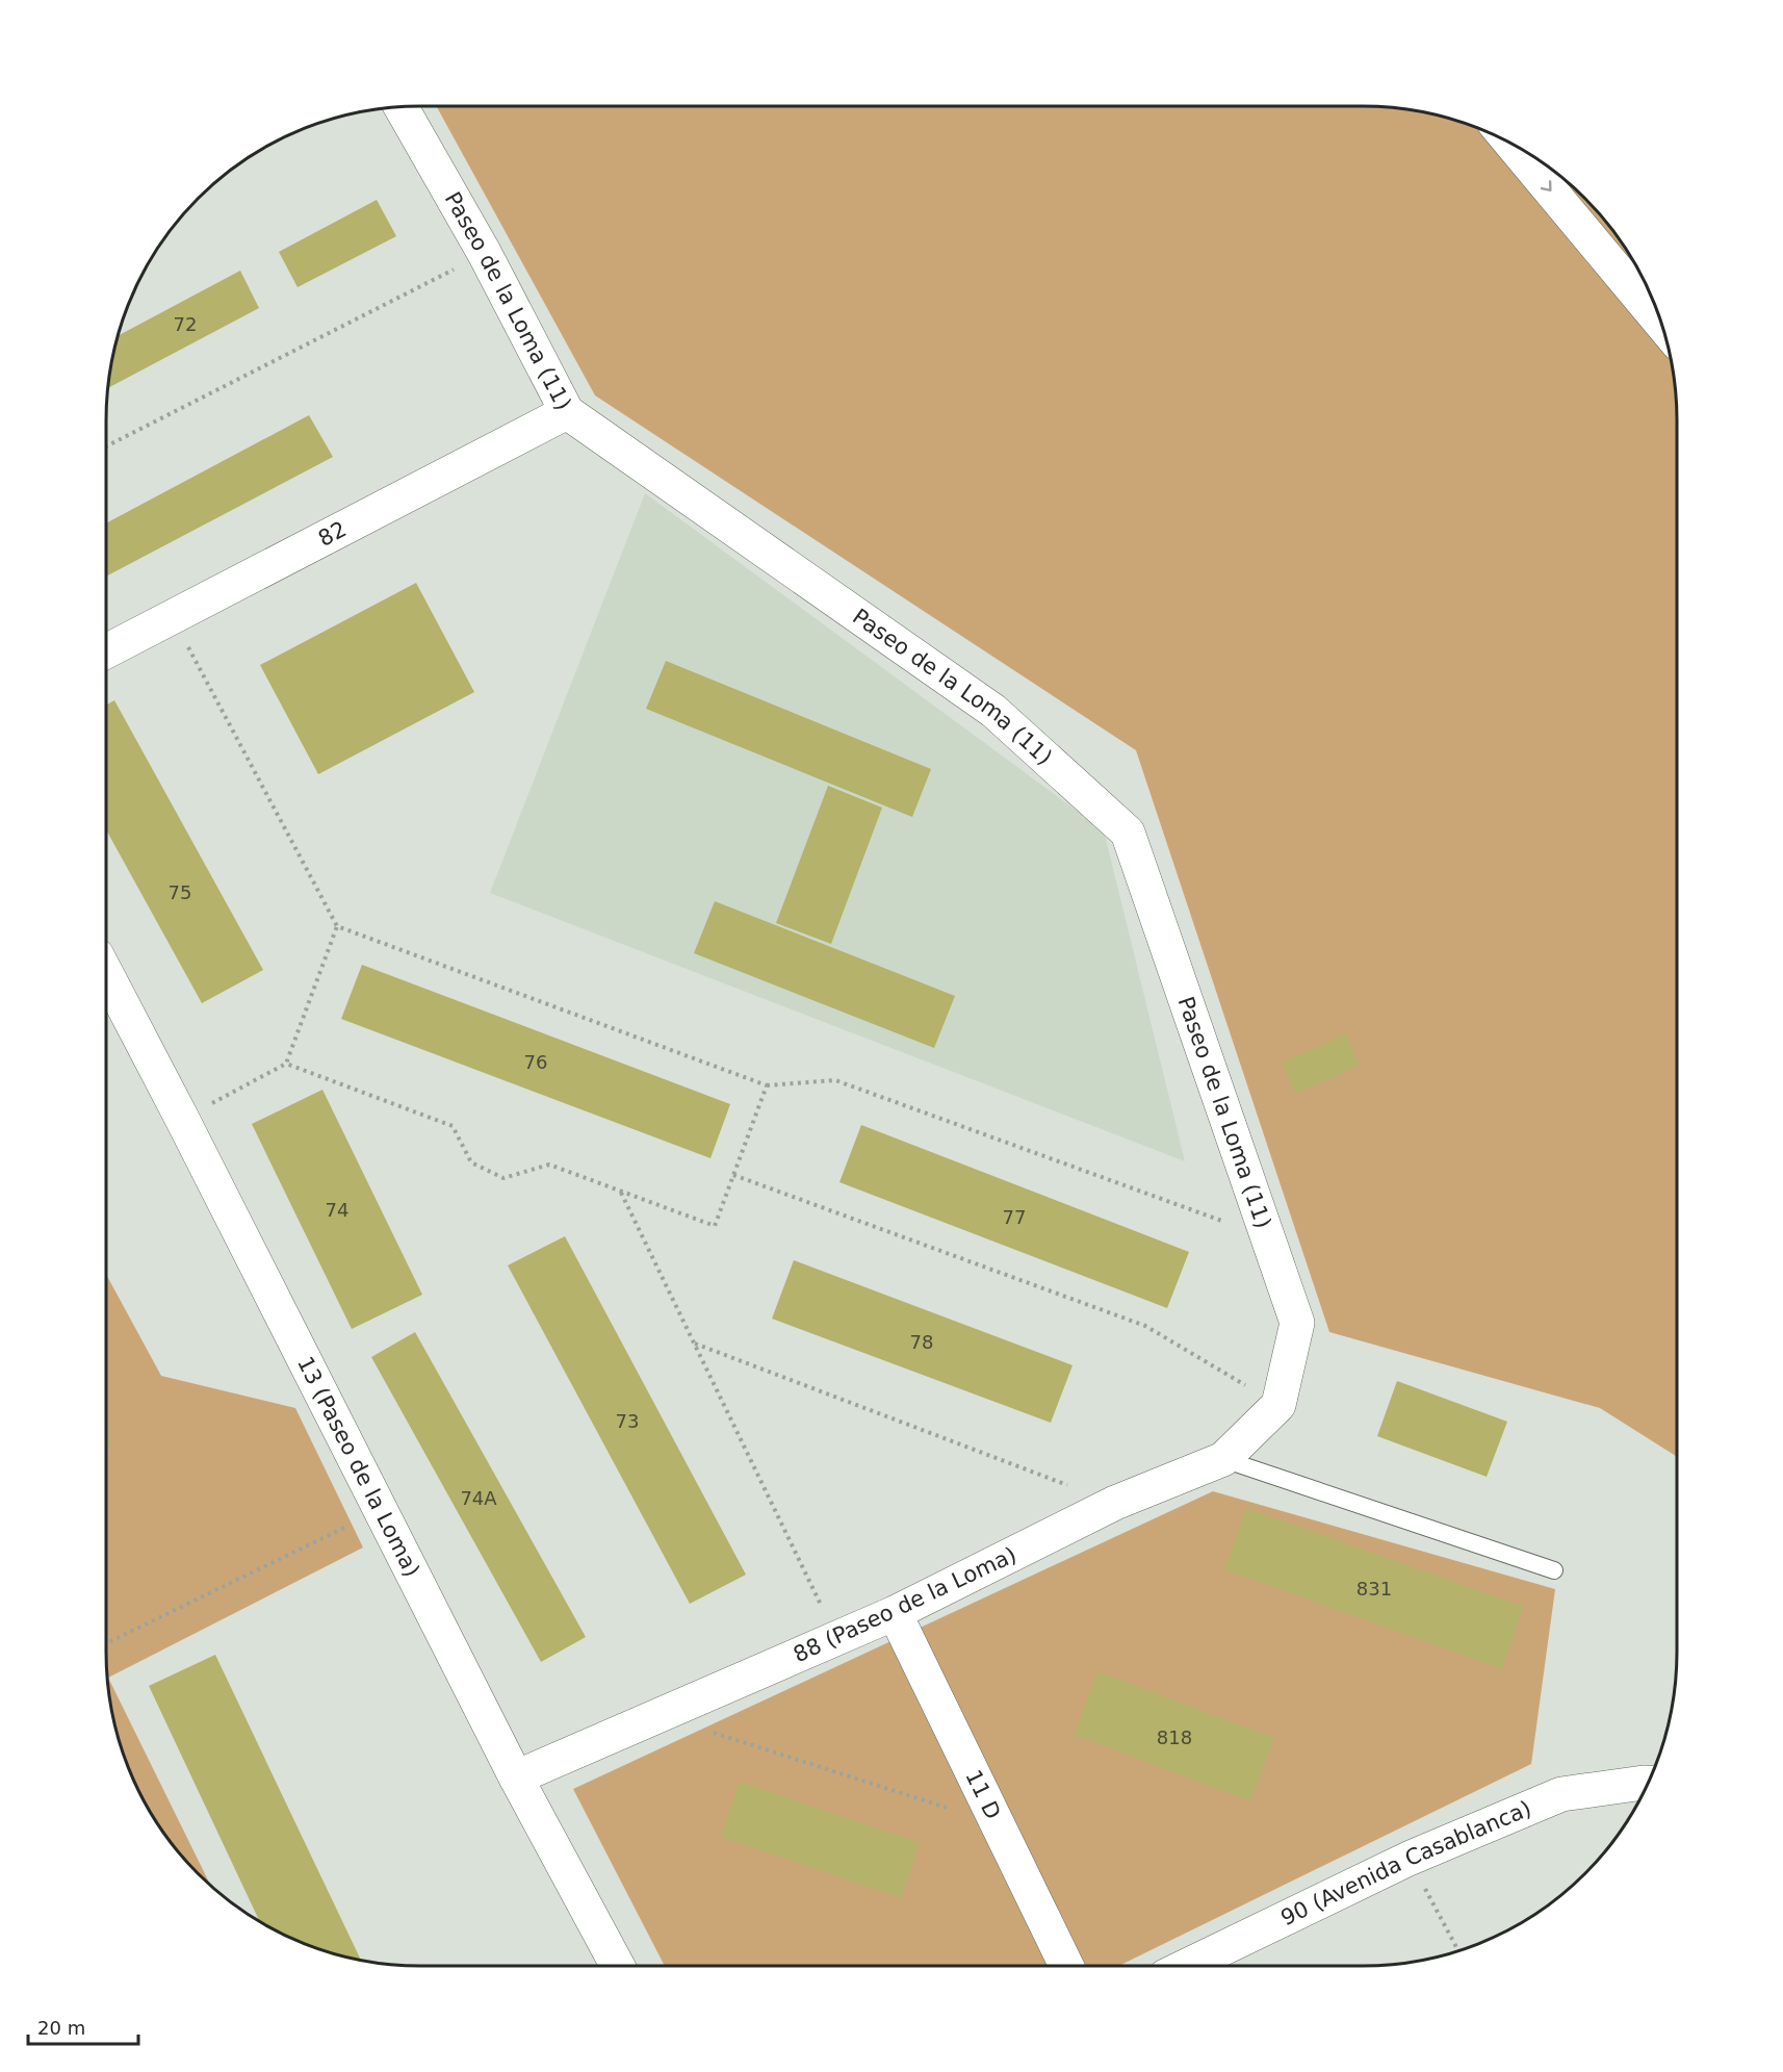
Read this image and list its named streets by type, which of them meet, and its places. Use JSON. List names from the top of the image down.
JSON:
{
  "streets": {
    "main road": [
      "Paseo de la Loma (11)",
      "82",
      "13 (Paseo de la Loma)",
      "88 (Paseo de la Loma)",
      "11 D",
      "90 (Avenida Casablanca)"
    ]
  },
  "crossings": [
    ["Paseo de la Loma (11)", "82"],
    ["Paseo de la Loma (11)", "88 (Paseo de la Loma)"],
    ["13 (Paseo de la Loma)", "88 (Paseo de la Loma)"],
    ["88 (Paseo de la Loma)", "11 D"]
  ],
  "house_numbers": [
    "72",
    "75",
    "76",
    "74",
    "77",
    "78",
    "73",
    "74A",
    "831",
    "818"
  ],
  "scale_bar": "20 m"
}
